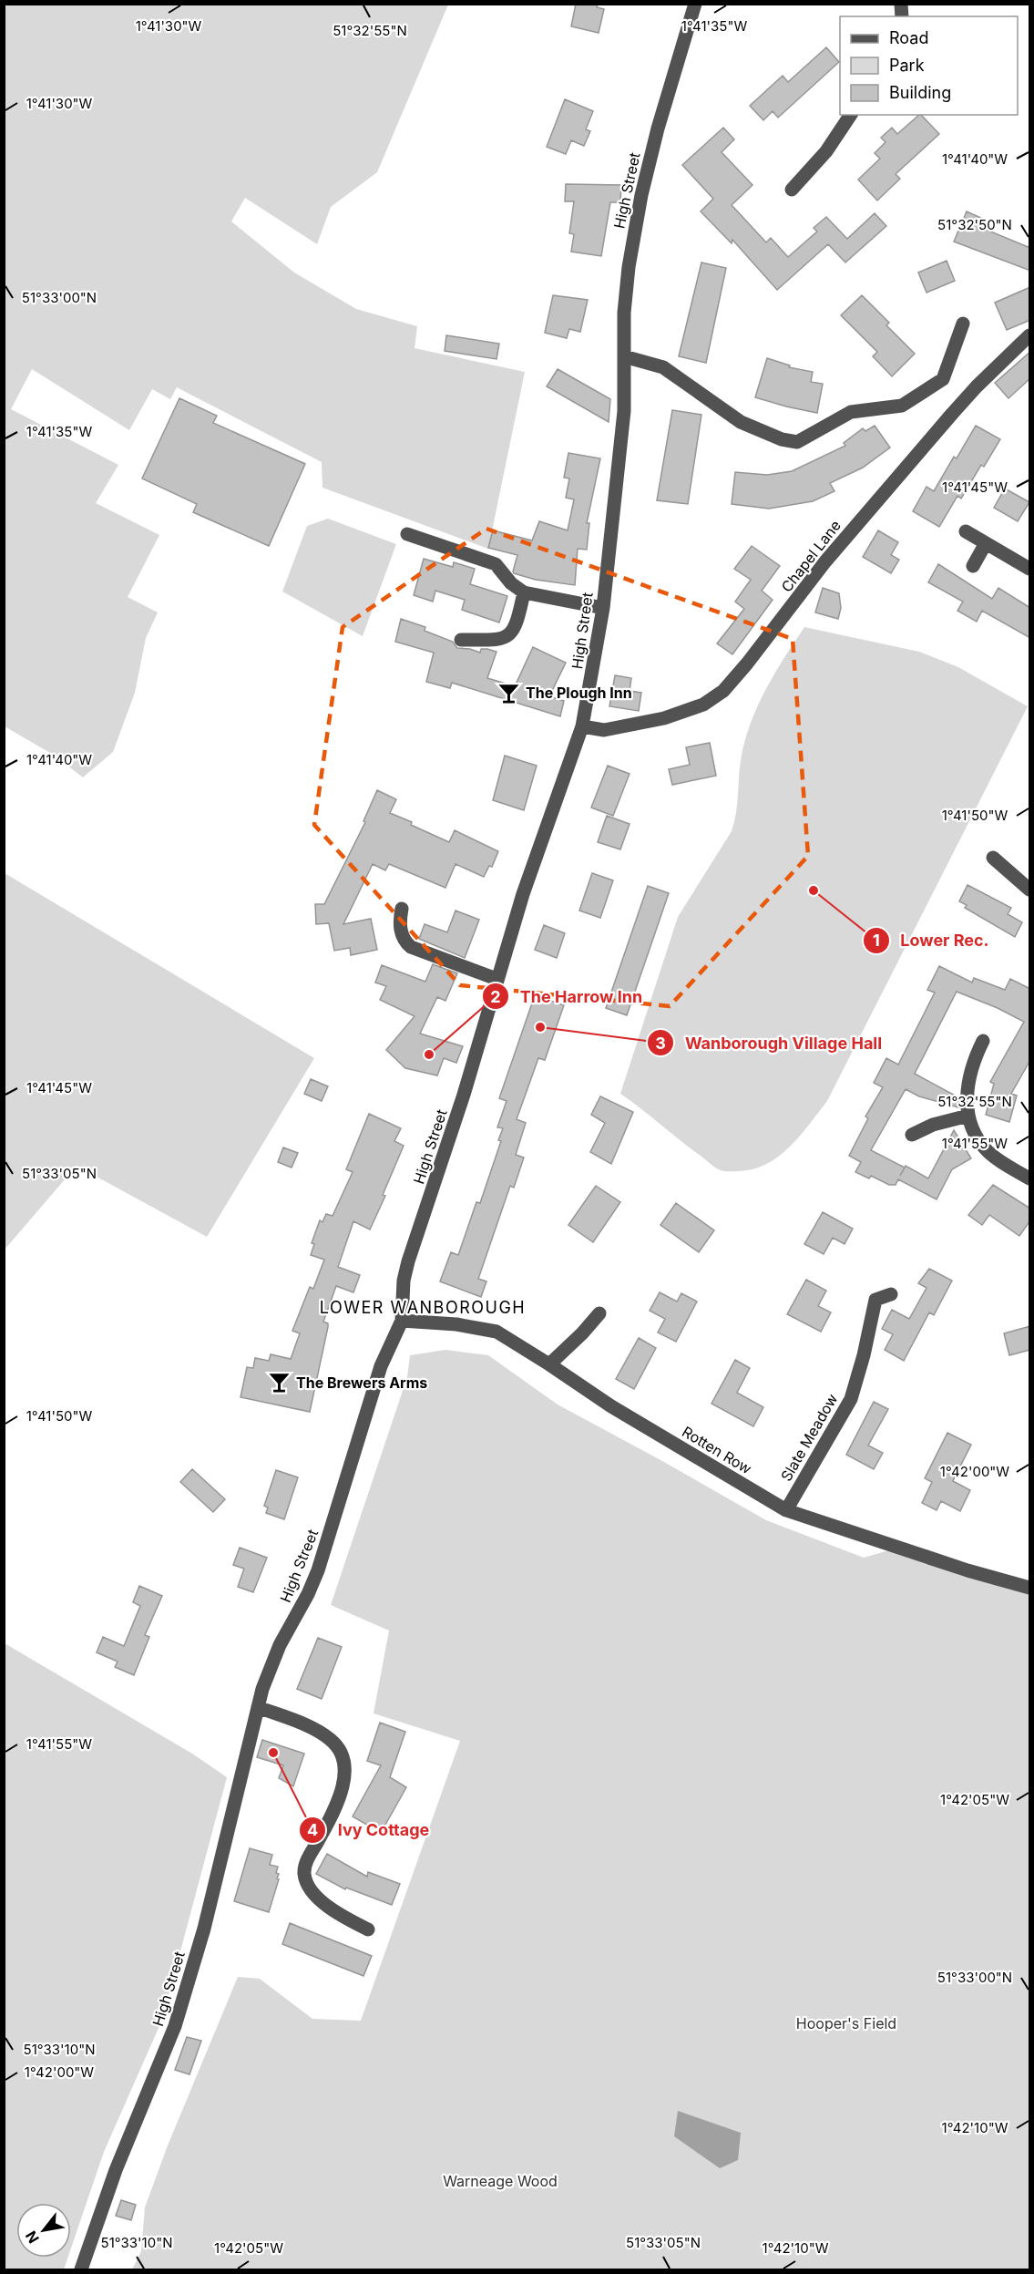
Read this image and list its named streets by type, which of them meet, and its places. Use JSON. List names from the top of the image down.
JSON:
{
  "streets": {
    "street": [
      "High Street",
      "Chapel Lane",
      "Slate Meadow",
      "Rotten Row"
    ]
  },
  "crossings": [
    ["High Street", "Chapel Lane"],
    ["High Street", "Rotten Row"],
    ["Slate Meadow", "Rotten Row"]
  ],
  "districts": ["LOWER WANBOROUGH"],
  "parks": ["Hooper's Field", "Warneage Wood"],
  "places": {
    "bar": ["The Plough Inn", "The Brewers Arms"],
    "other": [
      "Lower Rec.",
      "Wanborough Village Hall",
      "The Harrow Inn",
      "Ivy Cottage"
    ]
  },
  "legend": ["Road", "Park", "Building"],
  "north": "bottom left",
  "coordinates": [
    "1°41'30\"W",
    "1°41'35\"W",
    "51°32'55\"N",
    "1°41'40\"W",
    "51°32'50\"N",
    "51°33'00\"N",
    "1°41'45\"W",
    "1°41'50\"W",
    "1°41'55\"W",
    "51°33'05\"N",
    "1°42'00\"W",
    "1°42'05\"W",
    "51°33'10\"N",
    "1°42'10\"W"
  ]
}
